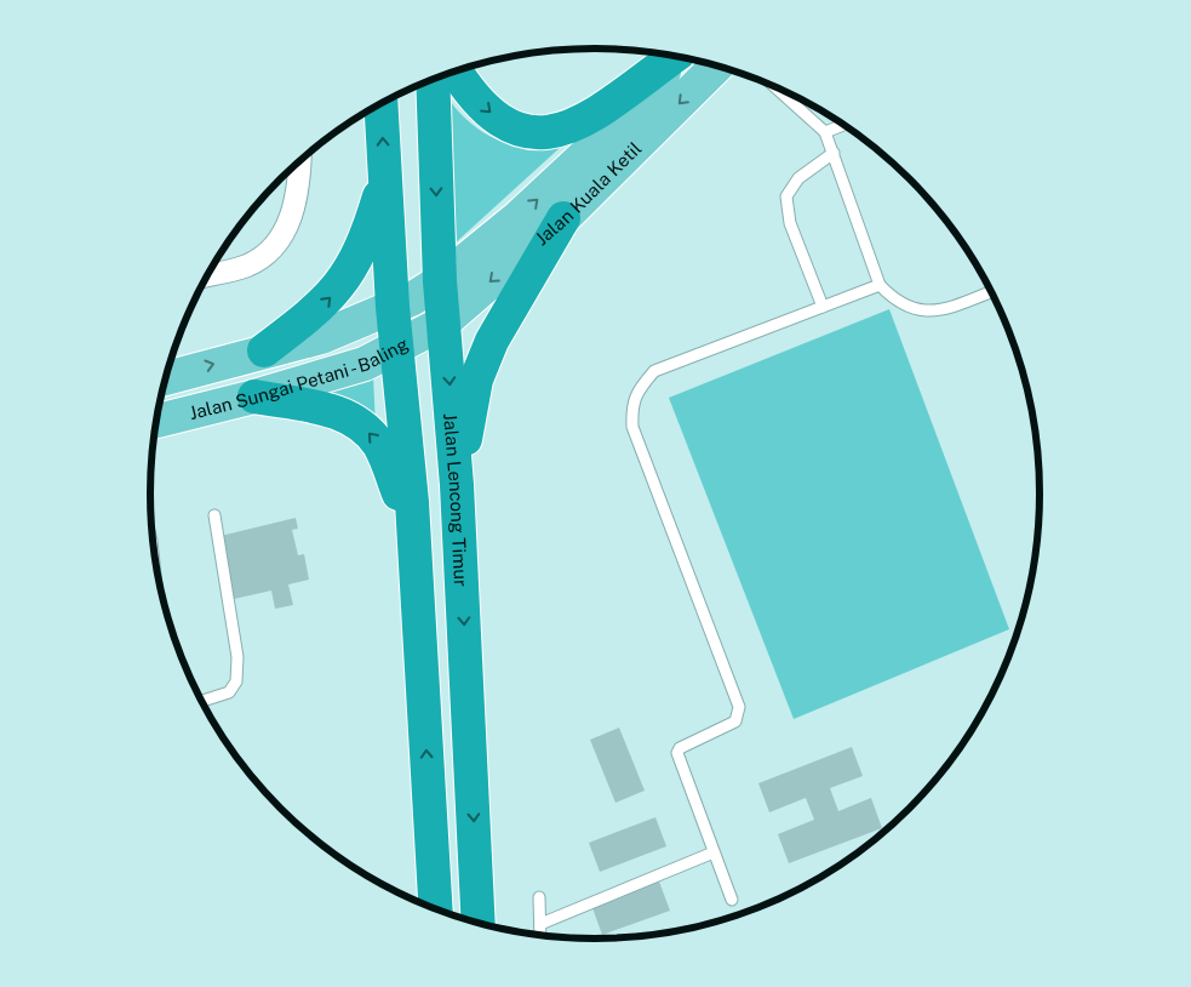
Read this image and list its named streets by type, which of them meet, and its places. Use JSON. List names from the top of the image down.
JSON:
{
  "streets": {
    "highway": ["Jalan Lencong Timur"],
    "main road": ["Jalan Kuala Ketil", "Jalan Sungai Petani - Baling"]
  },
  "crossings": [
    ["Jalan Kuala Ketil", "Jalan Sungai Petani - Baling"],
    ["Jalan Kuala Ketil", "Jalan Lencong Timur"],
    ["Jalan Sungai Petani - Baling", "Jalan Lencong Timur"]
  ]
}
